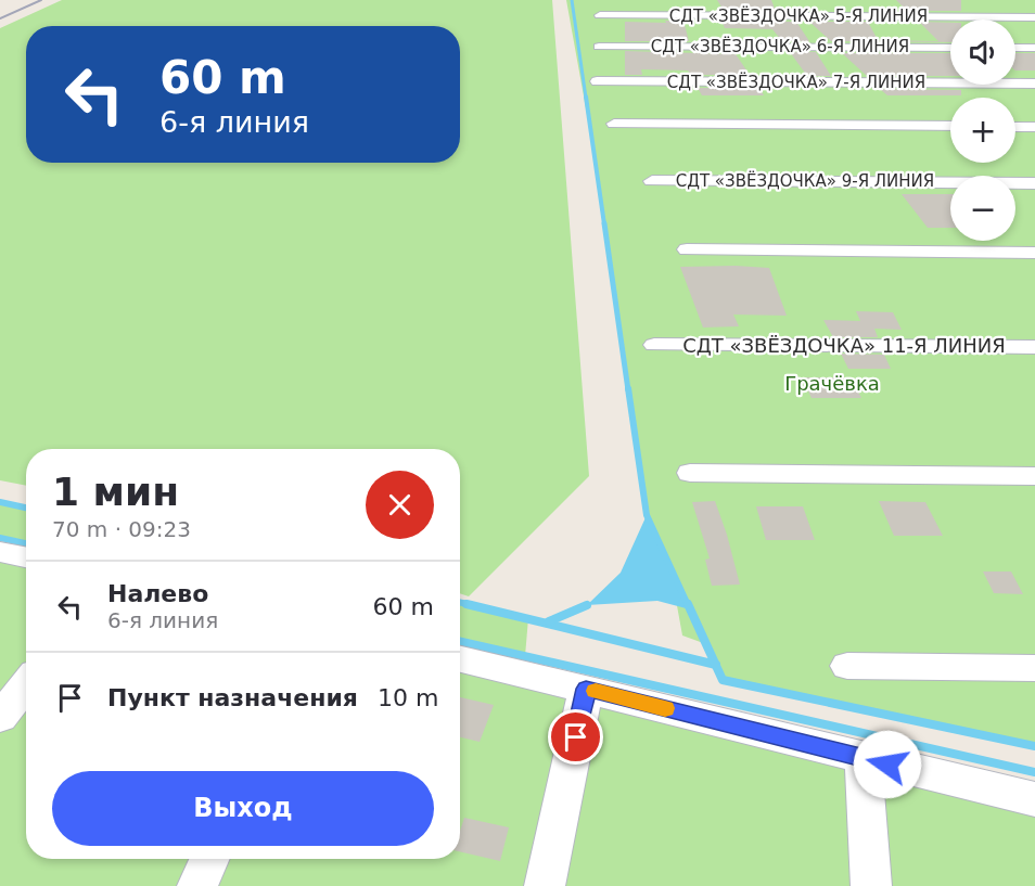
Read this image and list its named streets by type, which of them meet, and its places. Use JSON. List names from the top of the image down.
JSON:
{
  "streets": {
    "street": [
      "СДТ «ЗВЁЗДОЧКА» 5-Я ЛИНИЯ",
      "СДТ «ЗВЁЗДОЧКА» 6-Я ЛИНИЯ",
      "СДТ «ЗВЁЗДОЧКА» 7-Я ЛИНИЯ",
      "СДТ «ЗВЁЗДОЧКА» 9-Я ЛИНИЯ",
      "СДТ «ЗВЁЗДОЧКА» 11-Я ЛИНИЯ"
    ]
  },
  "parks": ["Грачёвка"],
  "page": {
    "map_buttons": ["+", "−"],
    "turn": ["60 m", "6-я линия"],
    "heading": ["1 мин", "70 m · 09:23"],
    "list": [
      {
        "name": "Налево",
        "note": "6-я линия",
        "value": "60 m"
      },
      {
        "name": "Пункт назначения",
        "value": "10 m"
      }
    ],
    "buttons": "Выход"
  }
}
